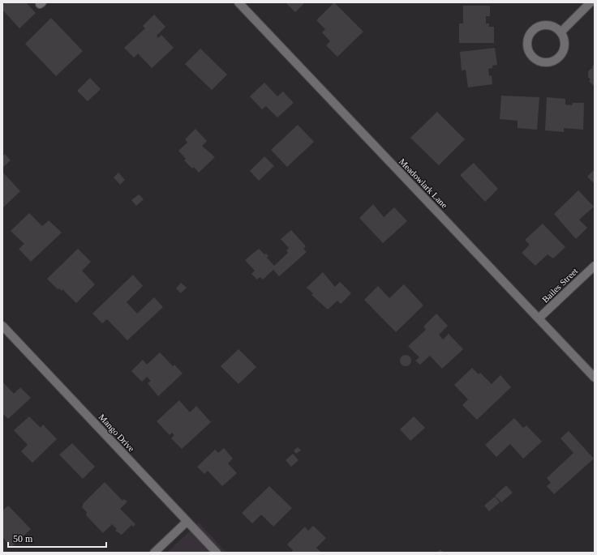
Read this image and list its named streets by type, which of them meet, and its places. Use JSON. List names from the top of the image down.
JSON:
{
  "streets": {
    "street": ["Meadowlark Lane", "Bailes Street", "Mango Drive"]
  },
  "crossings": [
    ["Meadowlark Lane", "Bailes Street"]
  ],
  "scale_bar": "50 m"
}
